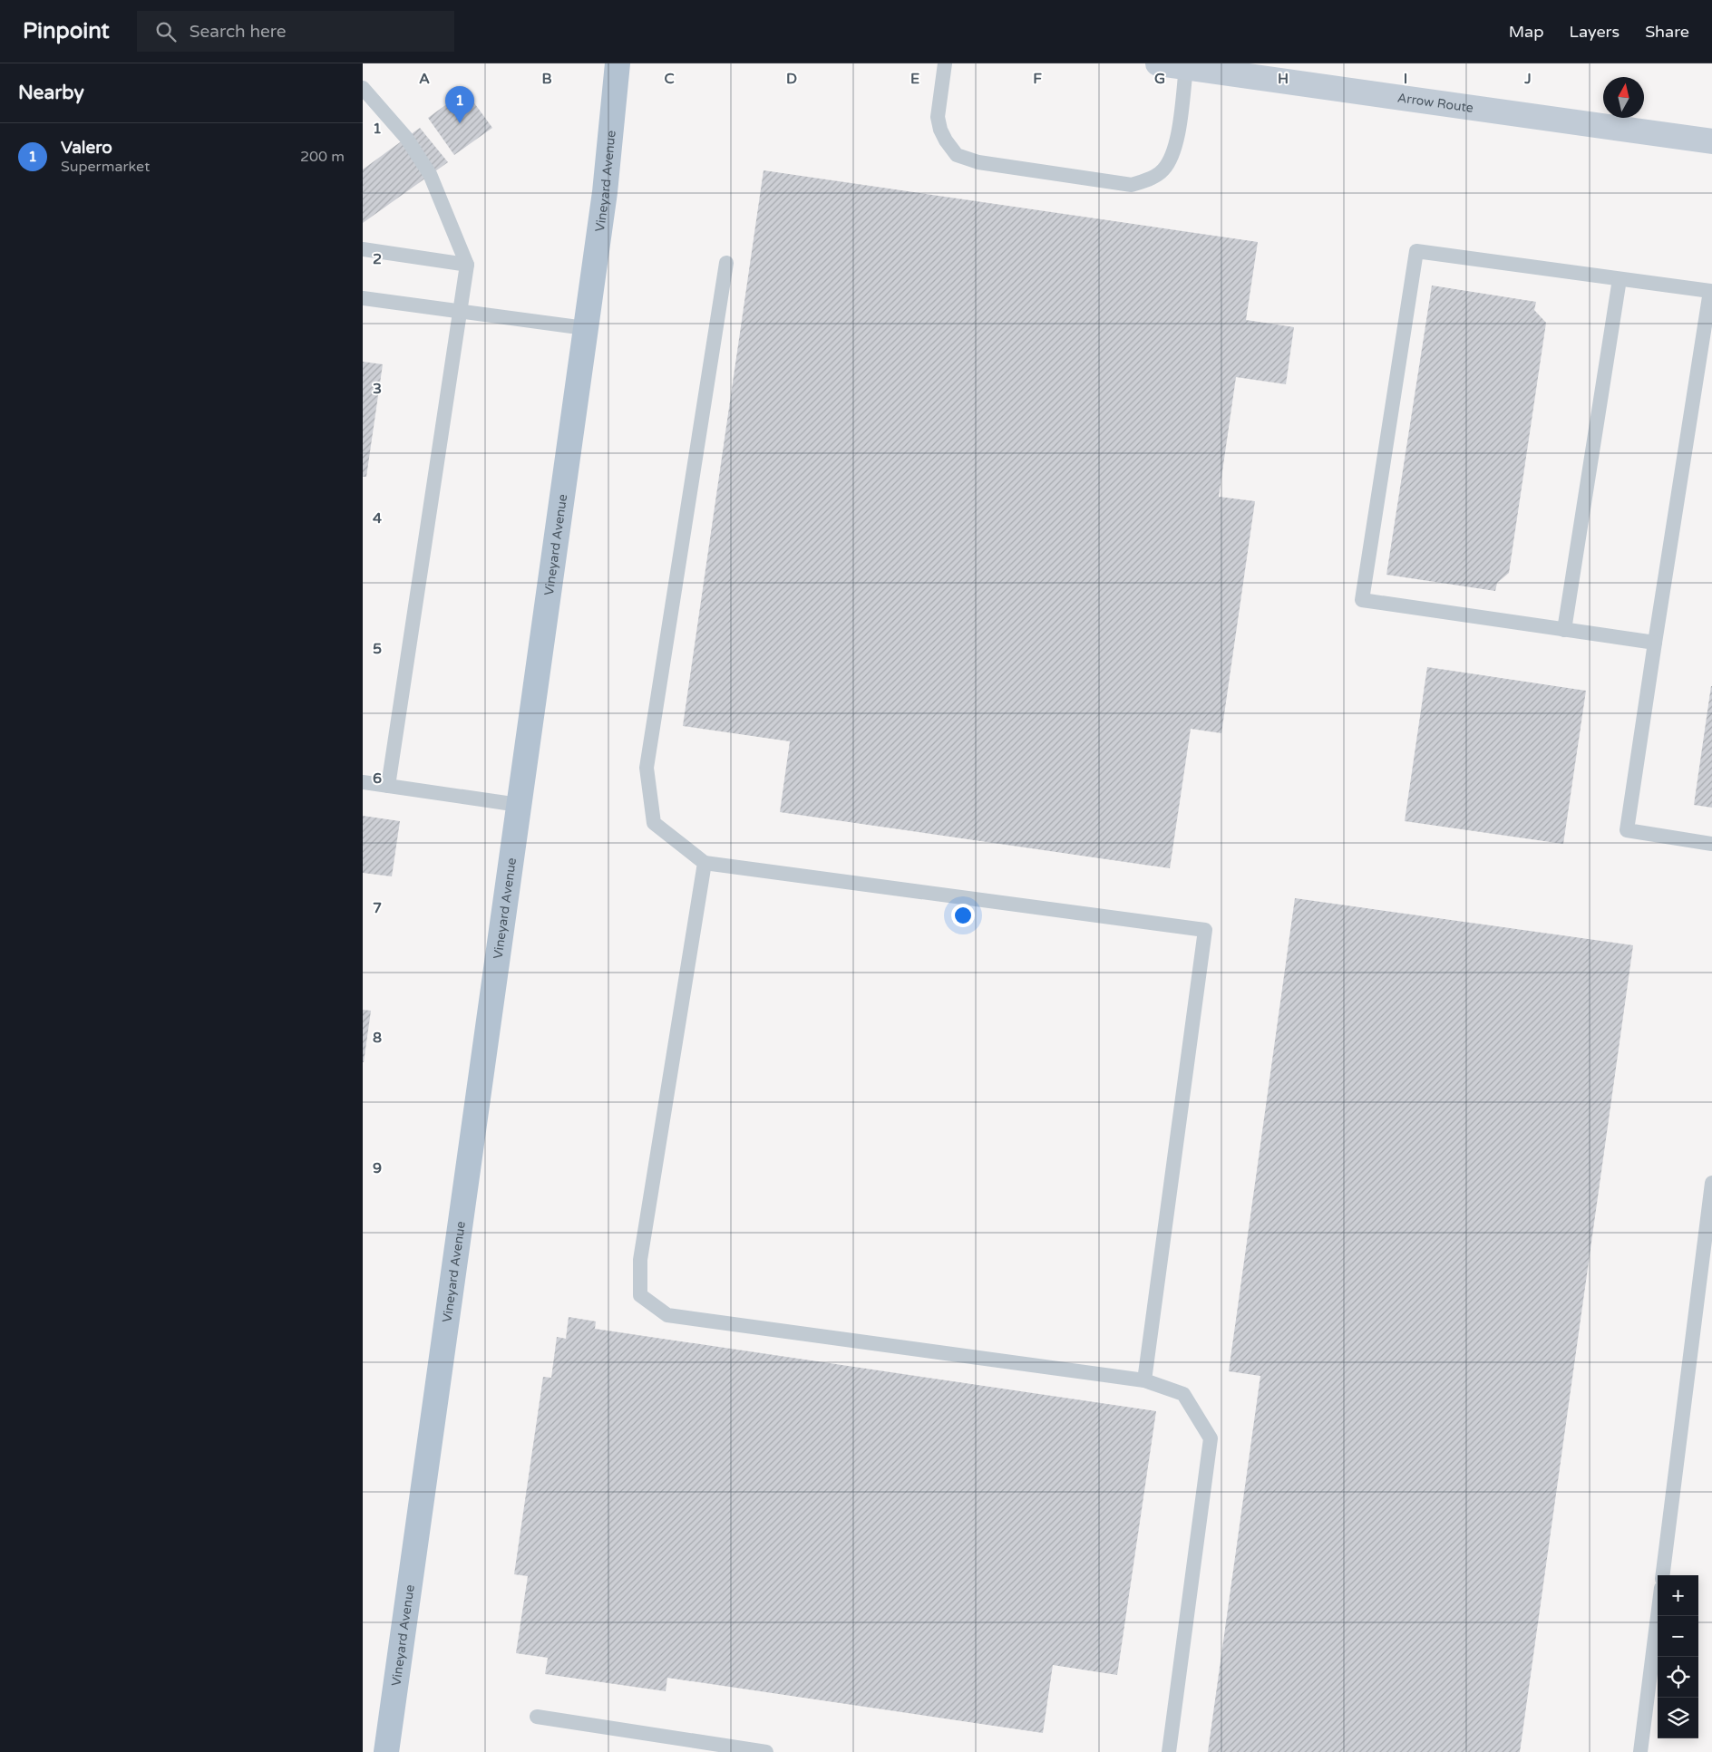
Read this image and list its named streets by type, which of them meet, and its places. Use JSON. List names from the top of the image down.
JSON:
{
  "streets": {
    "main road": ["Arrow Route", "Vineyard Avenue"]
  },
  "north": "top",
  "page": {
    "header": "Pinpoint",
    "search": "Search here",
    "nav": ["Map", "Layers", "Share"],
    "heading": "Nearby",
    "pins": "1",
    "list": [
      {
        "mark": "1",
        "name": "Valero",
        "note": "Supermarket",
        "value": "200 m"
      }
    ],
    "map_buttons": ["+", "−"]
  },
  "grid": {
    "columns": [
      "A",
      "B",
      "C",
      "D",
      "E",
      "F",
      "G",
      "H",
      "I",
      "J"
    ],
    "rows": [
      "1",
      "2",
      "3",
      "4",
      "5",
      "6",
      "7",
      "8",
      "9"
    ]
  }
}
